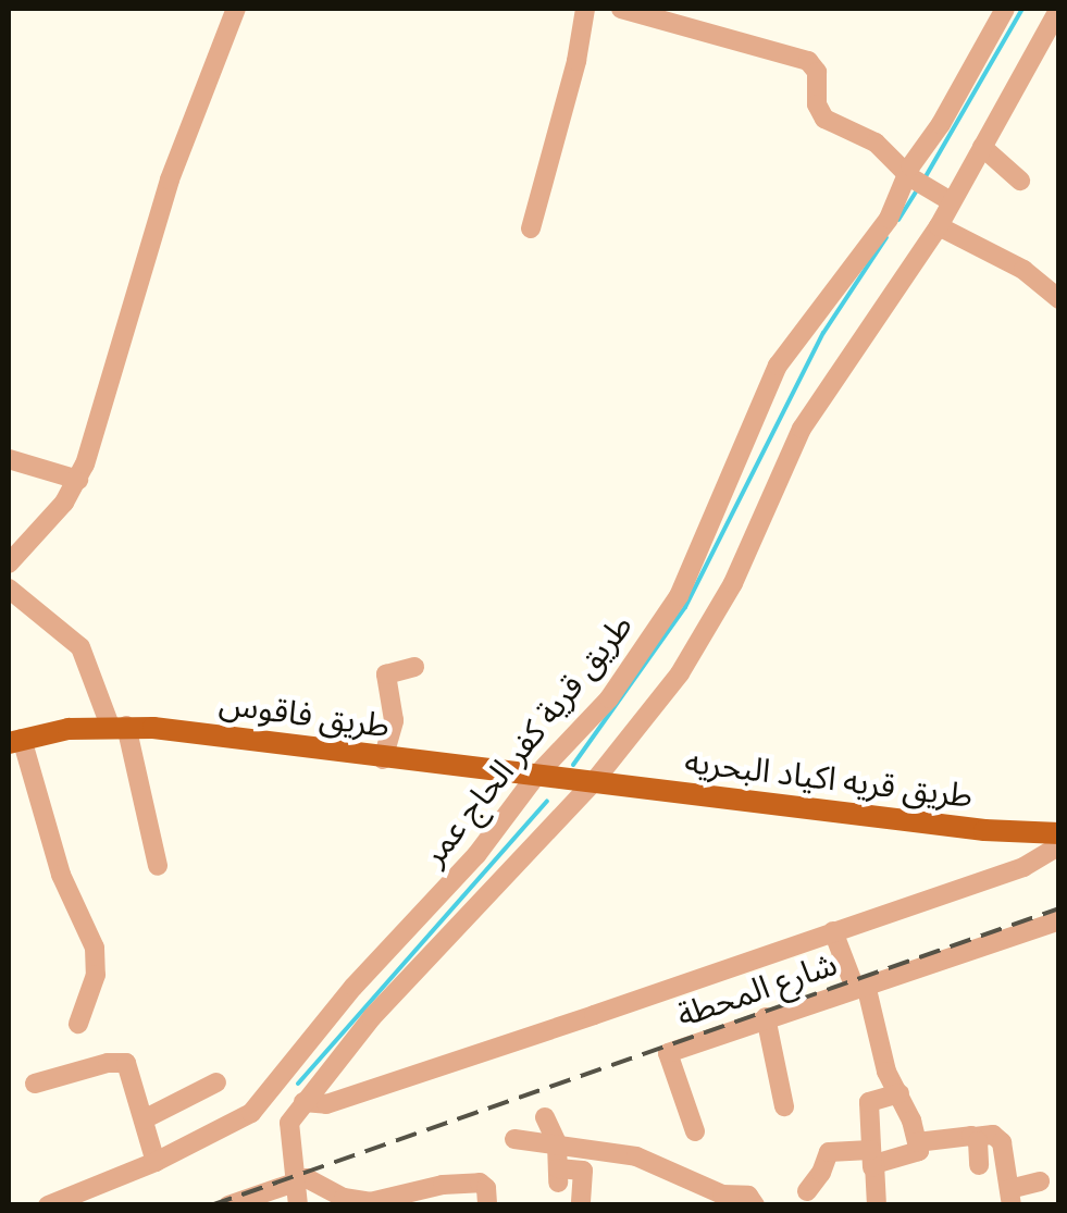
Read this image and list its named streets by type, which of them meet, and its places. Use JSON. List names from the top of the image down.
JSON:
{
  "streets": {
    "main road": ["طريق فاقوس", "طريق قريه اكياد البحريه"],
    "street": ["طريق قرية كفر الحاج عمر", "شارع المحطة"]
  },
  "crossings": [
    ["طريق فاقوس", "طريق قرية كفر الحاج عمر"],
    ["طريق فاقوس", "طريق قريه اكياد البحريه"],
    ["طريق قرية كفر الحاج عمر", "طريق قريه اكياد البحريه"]
  ]
}
